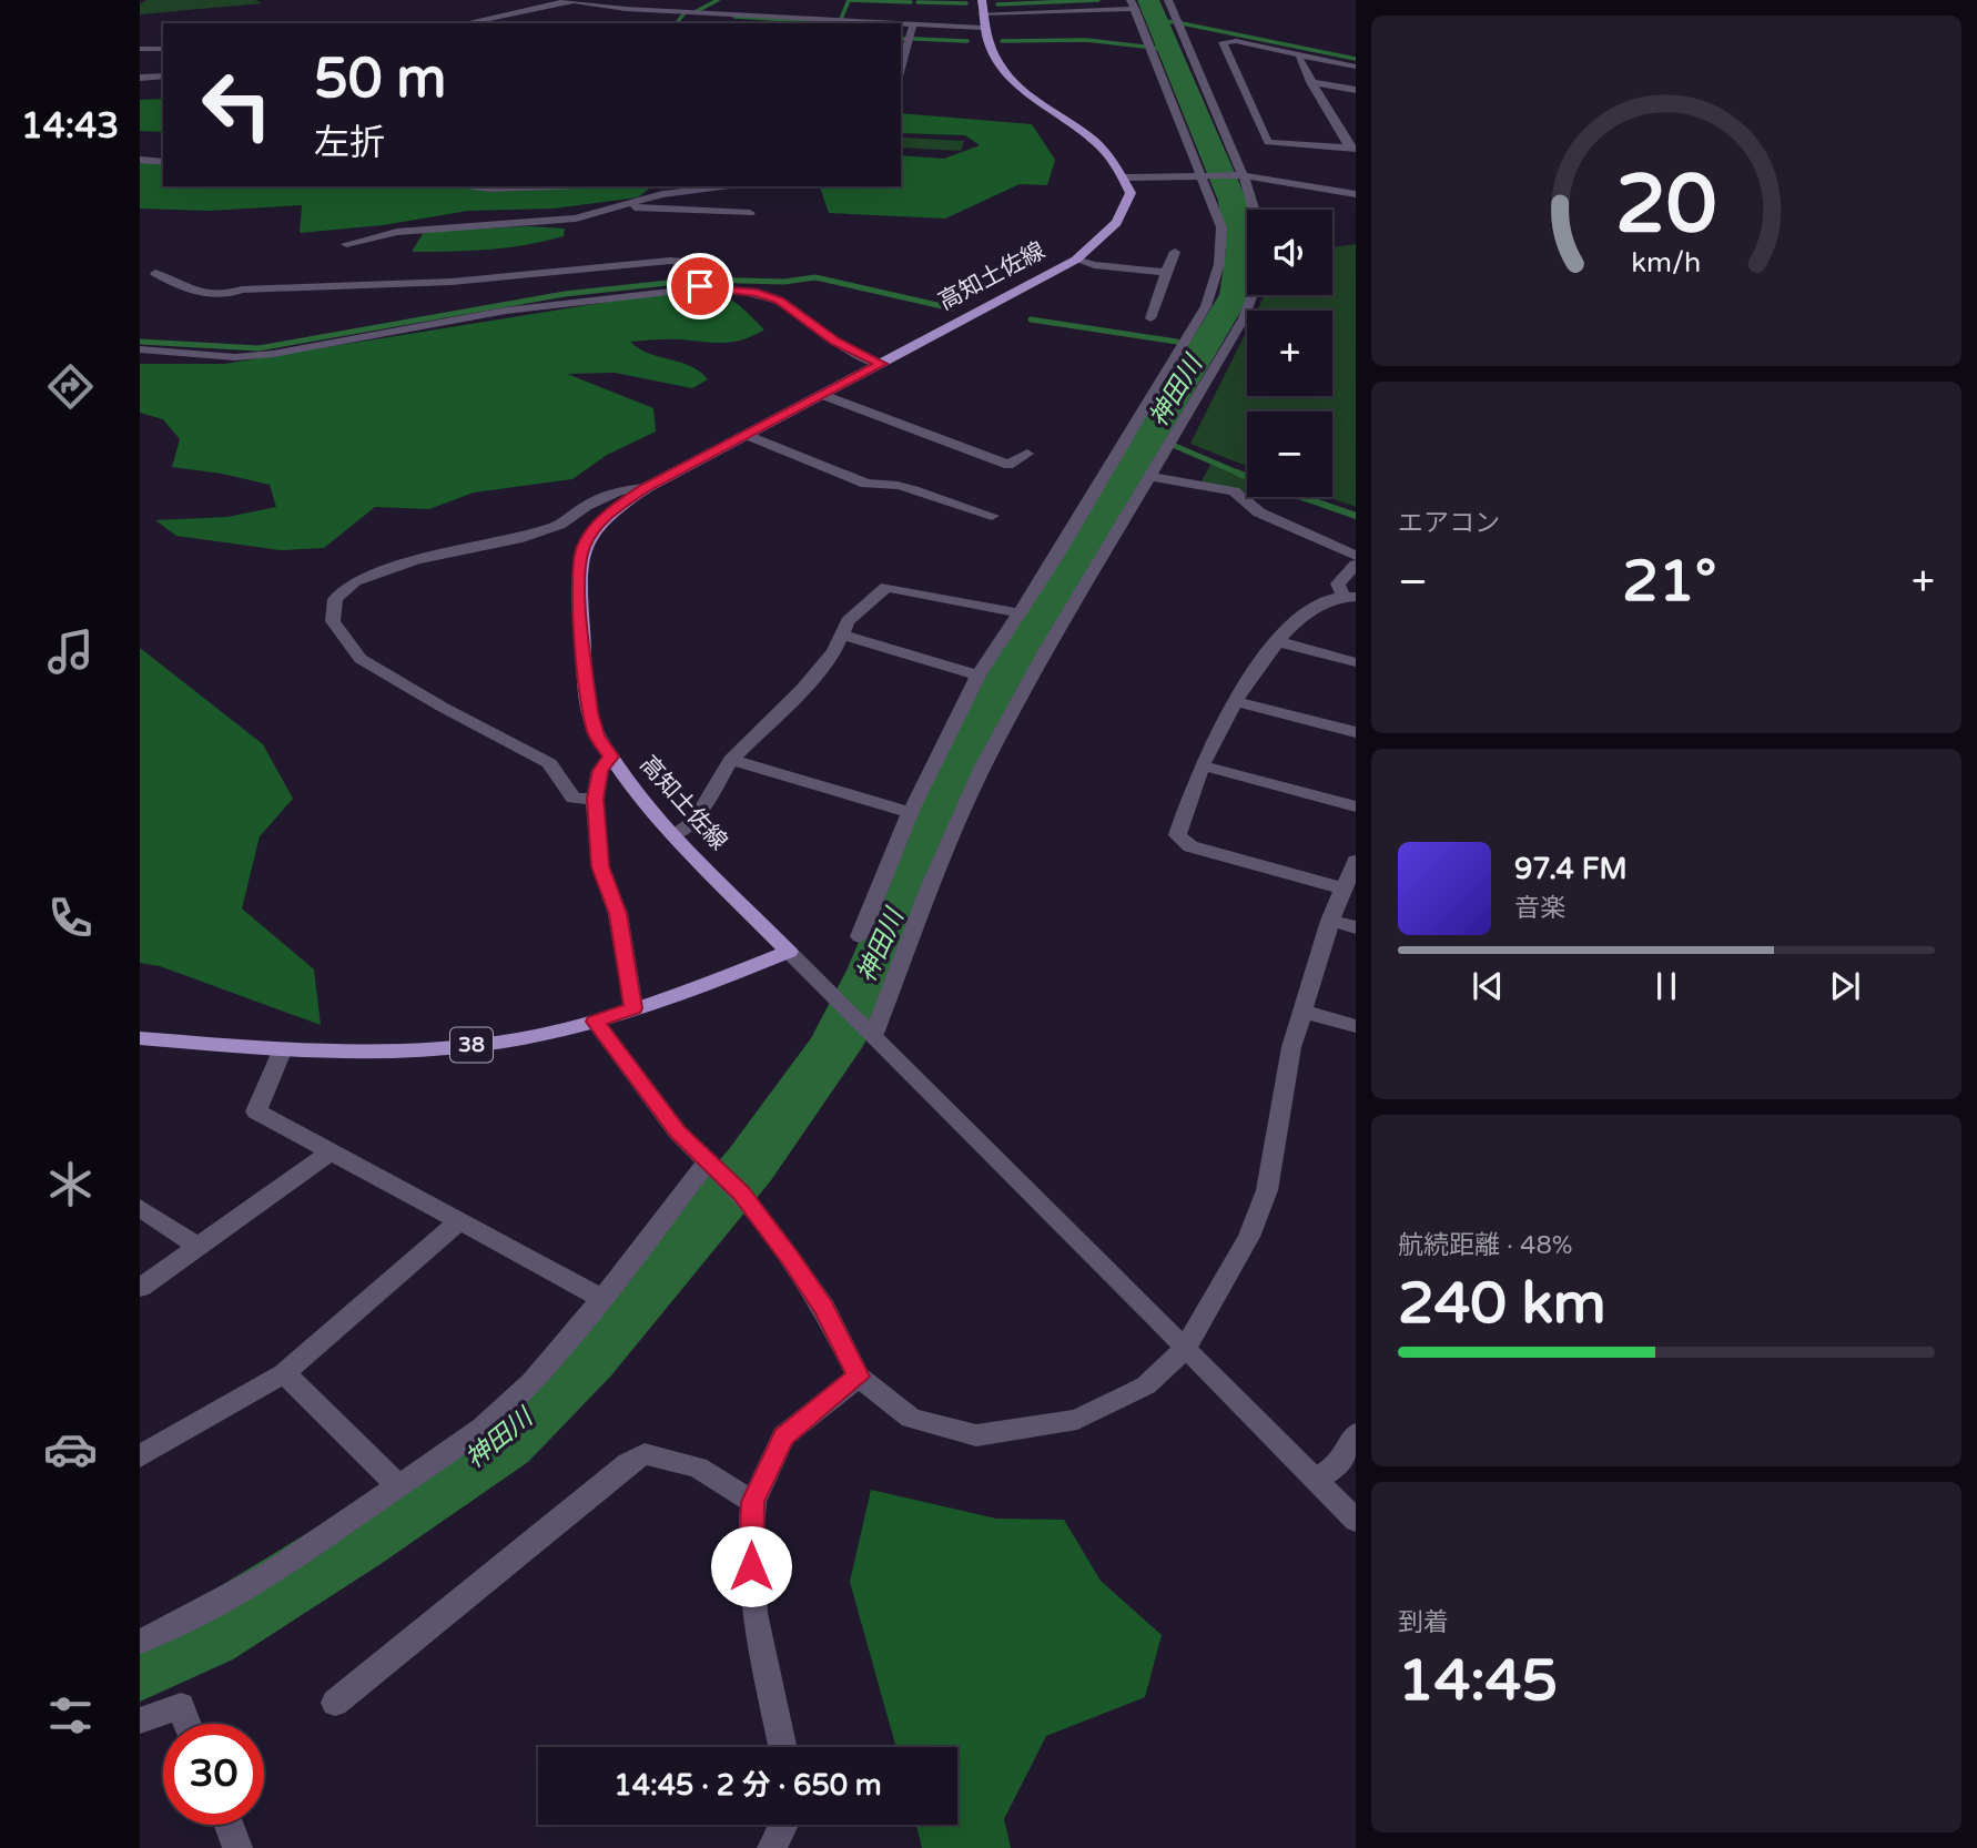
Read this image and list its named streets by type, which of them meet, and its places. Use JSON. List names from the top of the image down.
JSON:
{
  "streets": {
    "main road": ["高知土佐線", "38"]
  },
  "crossings": [
    ["高知土佐線", "38"]
  ],
  "water": ["神田川"],
  "page": {
    "tabs": "14:43",
    "turn": ["50 m", "左折"],
    "map_buttons": ["+", "−"],
    "tile": [
      "エアコン",
      ["航続距離 · 48%", "240 km"],
      ["到着", "14:45"]
    ],
    "heat": ["−", "21°", "+"],
    "song": ["97.4 FM", "音楽"],
    "limit": "30",
    "trip": "14:45 · 2 分 · 650 m",
    "gauge": ["20", "km/h"]
  }
}
